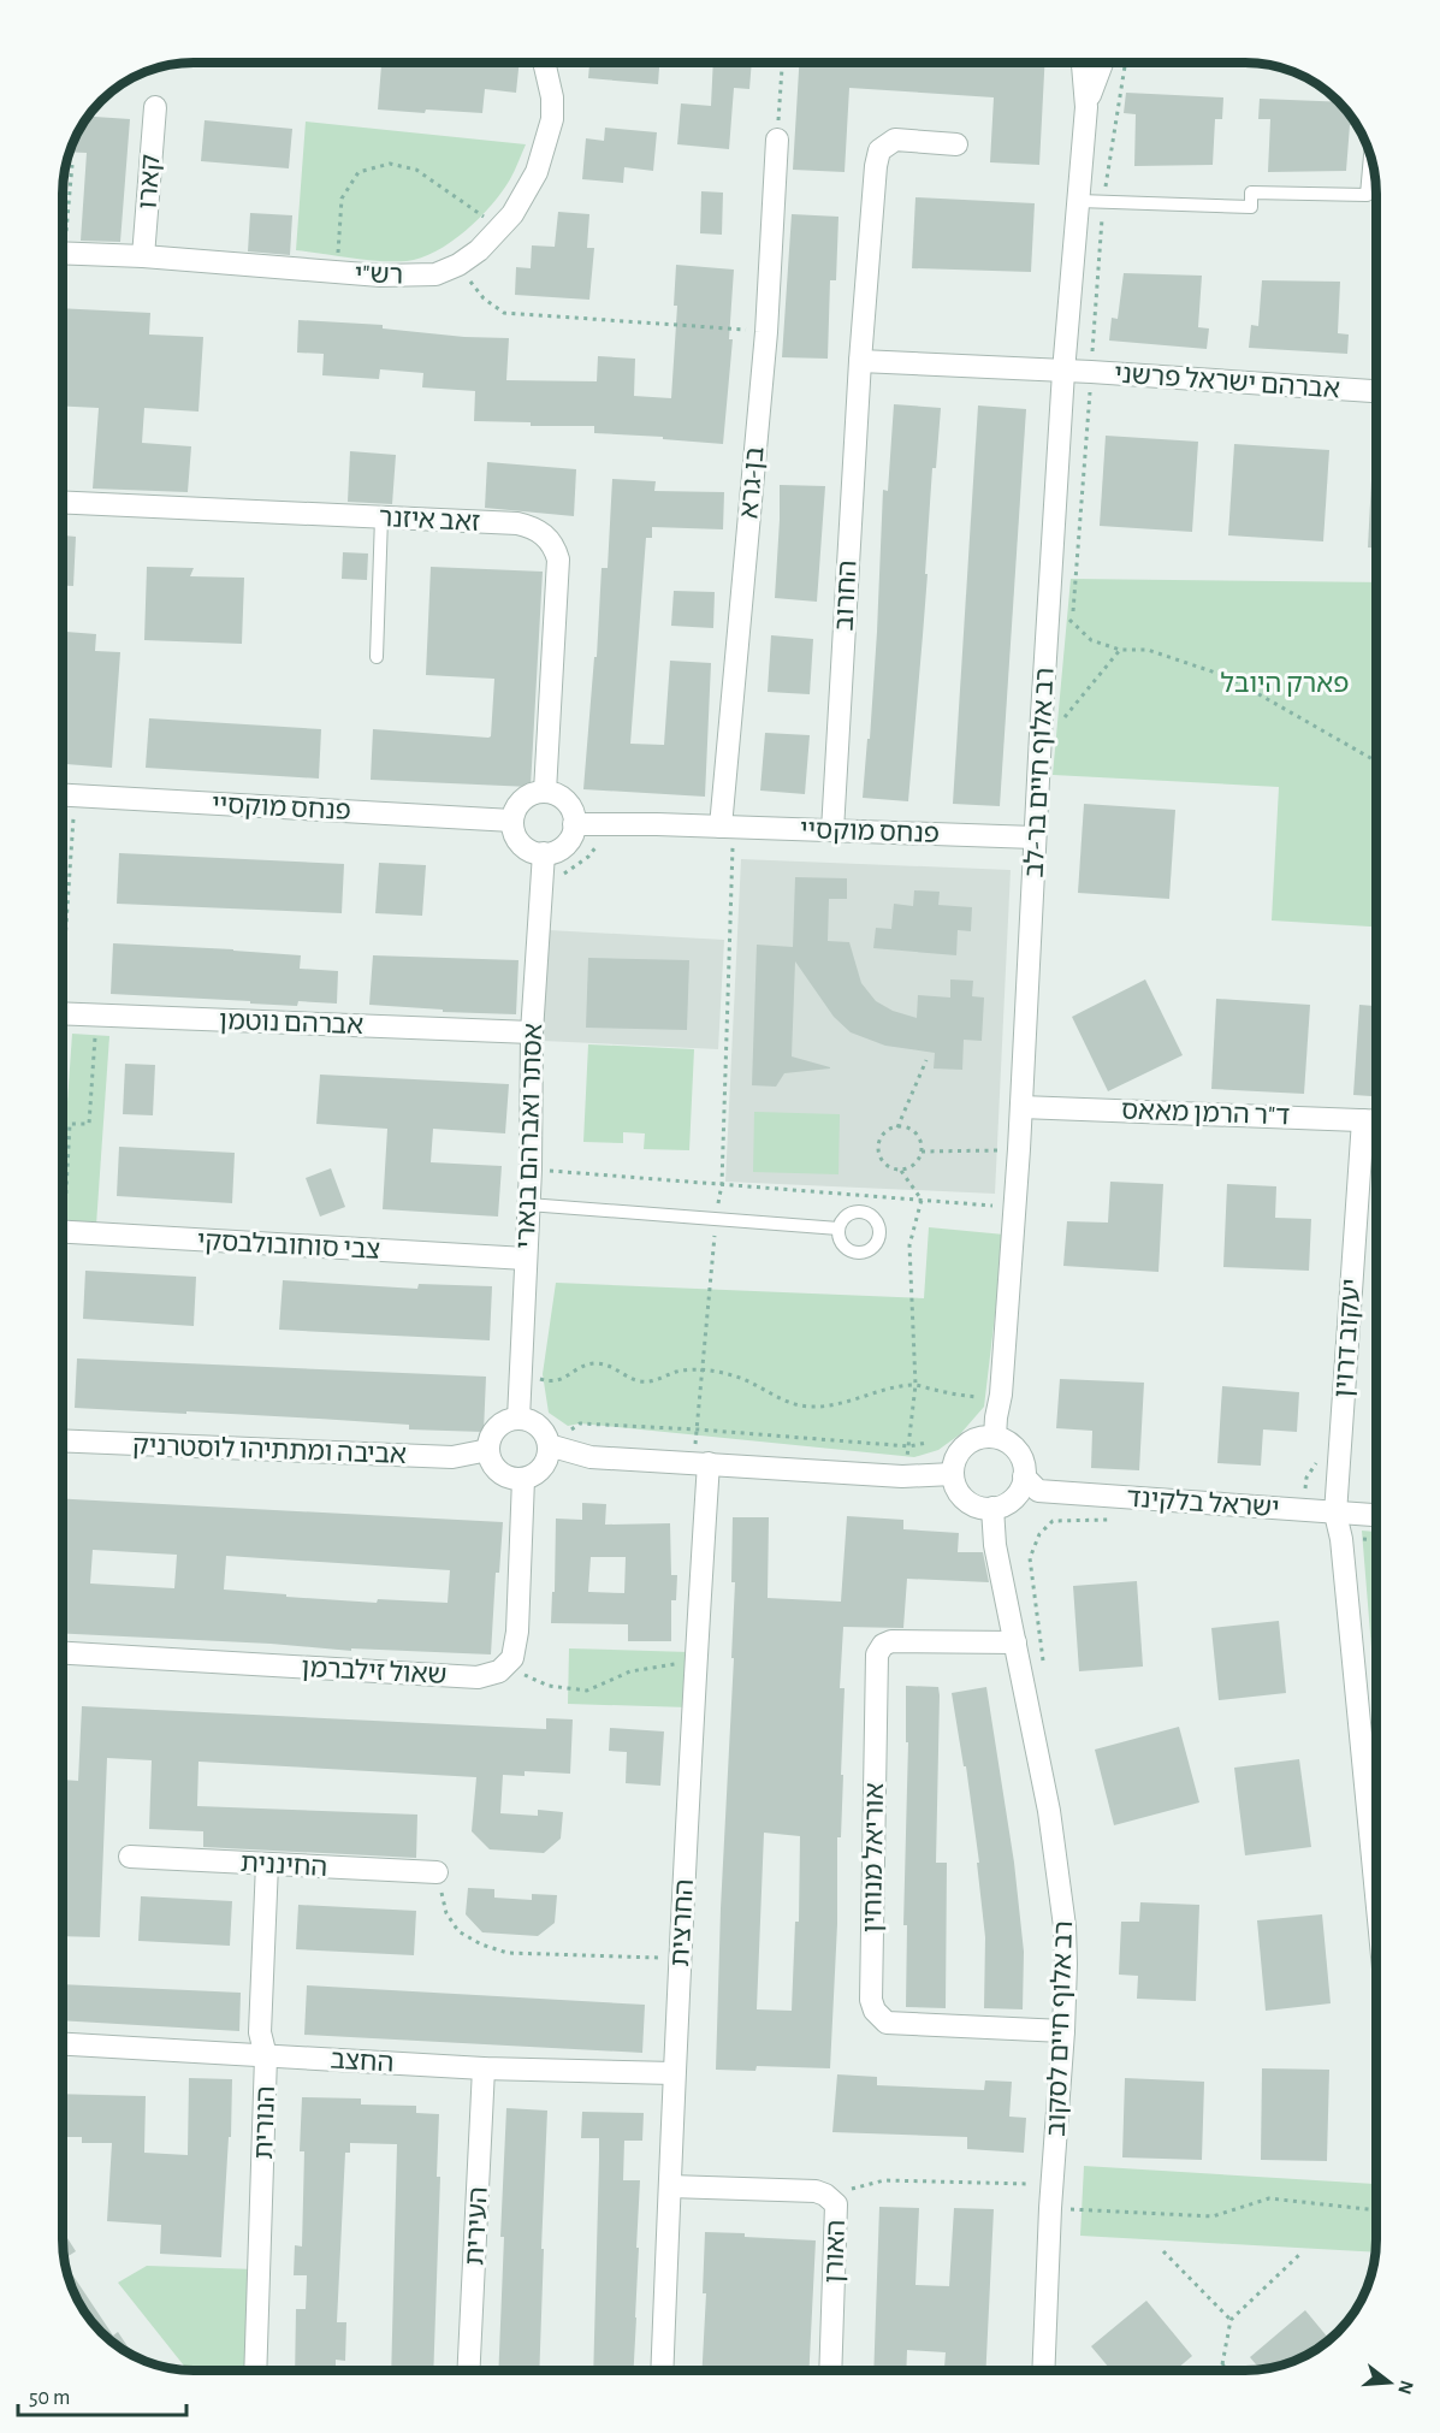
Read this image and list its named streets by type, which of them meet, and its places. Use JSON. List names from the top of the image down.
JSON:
{
  "streets": {
    "street": [
      "קארו",
      "רש\"י",
      "אברהם ישראל פרשני",
      "בן-גרא",
      "זאב איזנר",
      "החרוב",
      "רב אלוף חיים בר-לב",
      "פנחס מוקסיי",
      "אברהם נוטמן",
      "ד\"ר הרמן מאאס",
      "אסתר ואברהם בנארי",
      "צבי סוחובולבסקי",
      "יעקוב דרוין",
      "אביבה ומתתיהו לוסטרניק",
      "ישראל בלקינד",
      "שאול זילברמן",
      "אוריאל מנוחין",
      "החיננית",
      "החרצית",
      "רב אלוף חיים לסקוב",
      "החצב",
      "הנורית",
      "העירית",
      "האורן"
    ]
  },
  "crossings": [
    ["קארו", "רש\"י"],
    ["אברהם ישראל פרשני", "רב אלוף חיים בר-לב"],
    ["בן-גרא", "פנחס מוקסיי"],
    ["זאב איזנר", "פנחס מוקסיי"],
    ["זאב איזנר", "אסתר ואברהם בנארי"],
    ["החרוב", "פנחס מוקסיי"],
    ["רב אלוף חיים בר-לב", "פנחס מוקסיי"],
    ["רב אלוף חיים בר-לב", "ד\"ר הרמן מאאס"],
    ["רב אלוף חיים בר-לב", "ישראל בלקינד"],
    ["רב אלוף חיים בר-לב", "רב אלוף חיים לסקוב"],
    ["פנחס מוקסיי", "אסתר ואברהם בנארי"],
    ["אברהם נוטמן", "אסתר ואברהם בנארי"],
    ["ד\"ר הרמן מאאס", "יעקוב דרוין"],
    ["אסתר ואברהם בנארי", "צבי סוחובולבסקי"],
    ["אסתר ואברהם בנארי", "אביבה ומתתיהו לוסטרניק"],
    ["יעקוב דרוין", "ישראל בלקינד"],
    ["ישראל בלקינד", "רב אלוף חיים לסקוב"],
    ["אוריאל מנוחין", "רב אלוף חיים לסקוב"],
    ["החיננית", "הנורית"],
    ["החרצית", "החצב"],
    ["החרצית", "האורן"],
    ["החצב", "הנורית"],
    ["החצב", "העירית"]
  ],
  "parks": ["פארק היובל"],
  "scale_bar": "50 m",
  "north": "right"
}
